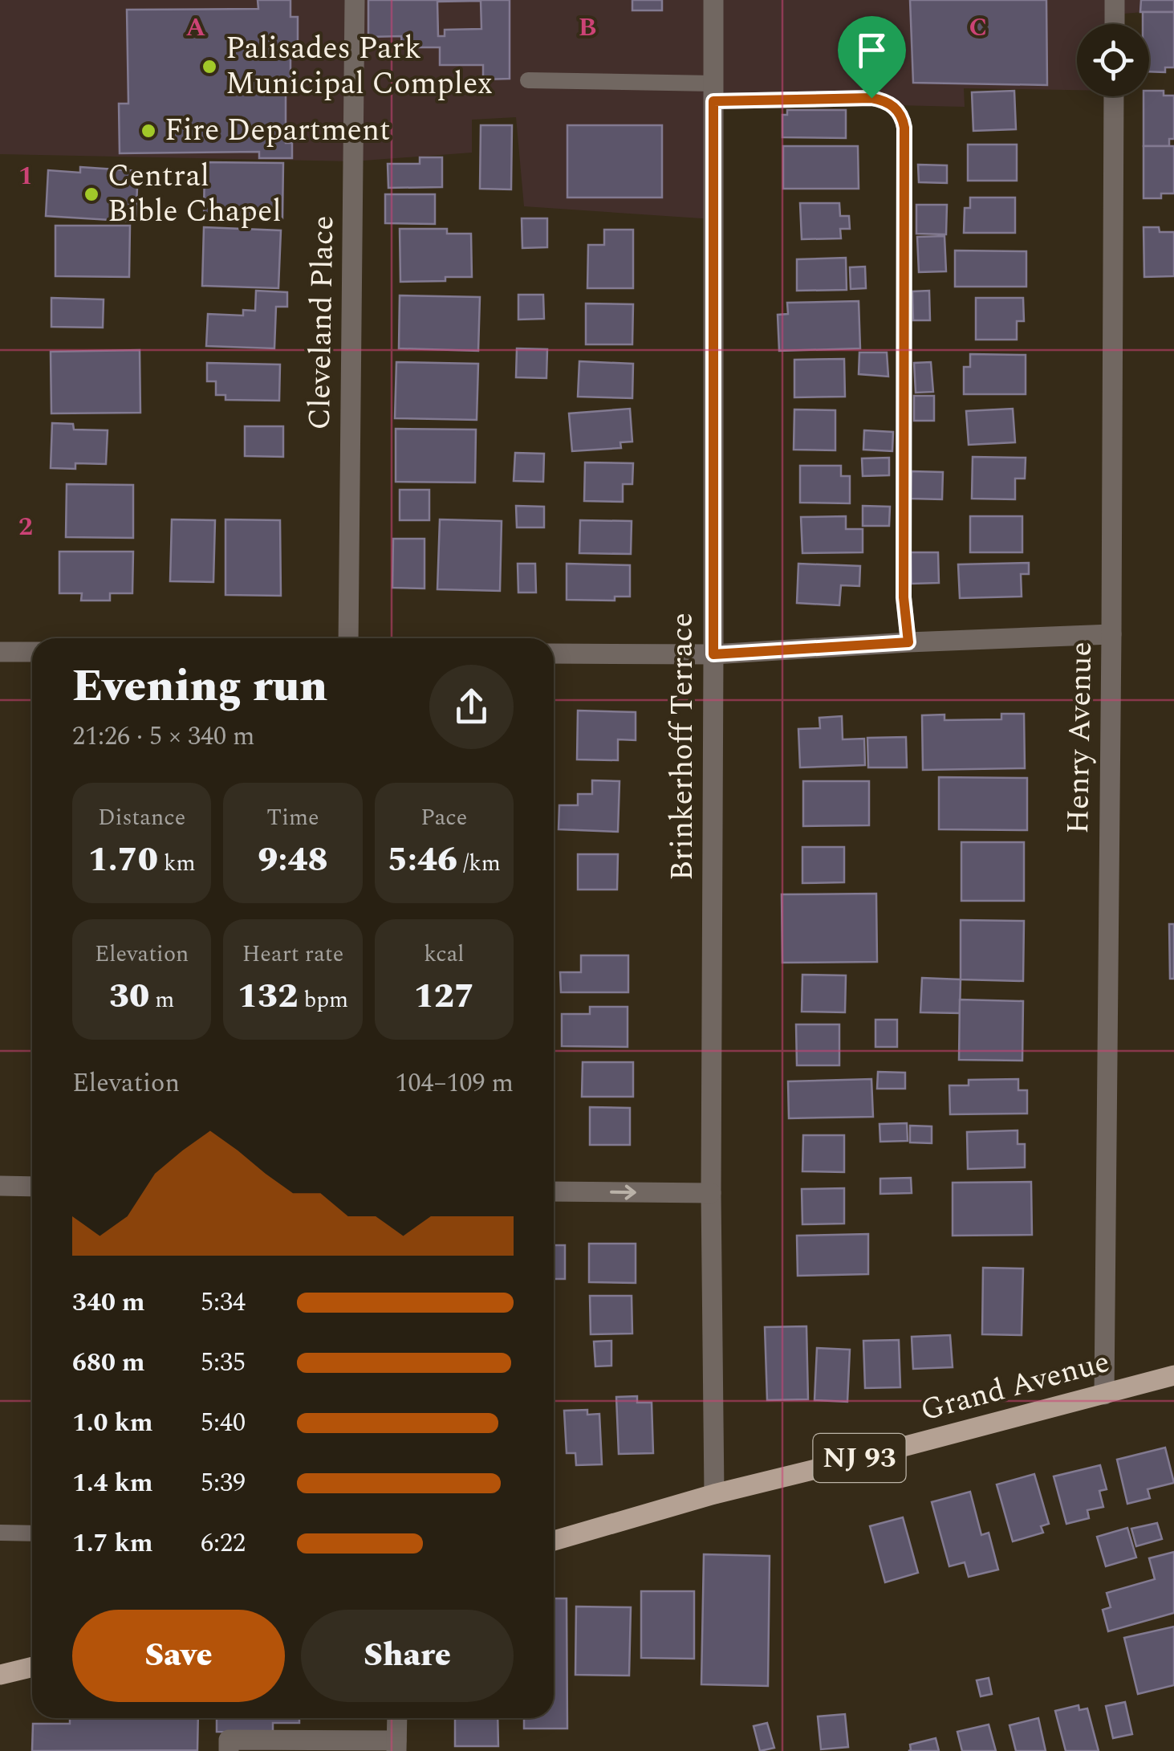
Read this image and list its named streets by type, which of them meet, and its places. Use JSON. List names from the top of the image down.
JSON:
{
  "streets": {
    "main road": ["Grand Avenue", "NJ 93"],
    "street": ["Cleveland Place", "Henry Avenue", "Brinkerhoff Terrace"]
  },
  "crossings": [
    ["Henry Avenue", "Grand Avenue"],
    ["Brinkerhoff Terrace", "Grand Avenue"]
  ],
  "places": ["Palisades Park Municipal Complex", "Fire Department", "Central Bible Chapel"],
  "page": {
    "heading": ["Evening run", "21:26 · 5 × 340 m"],
    "stats": [
      ["Distance", "1.70 km"],
      ["Time", "9:48"],
      ["Pace", "5:46 /km"],
      ["Elevation", "30 m"],
      ["Heart rate", "132 bpm"],
      ["kcal", "127"]
    ],
    "chart": ["Elevation", "104–109 m"],
    "list": [
      {
        "name": "340 m",
        "note": "5:34"
      },
      {
        "name": "680 m",
        "note": "5:35"
      },
      {
        "name": "1.0 km",
        "note": "5:40"
      },
      {
        "name": "1.4 km",
        "note": "5:39"
      },
      {
        "name": "1.7 km",
        "note": "6:22"
      }
    ],
    "buttons": ["Save", "Share"]
  },
  "grid": {
    "columns": ["A", "B", "C"],
    "rows": ["1", "2"]
  }
}
